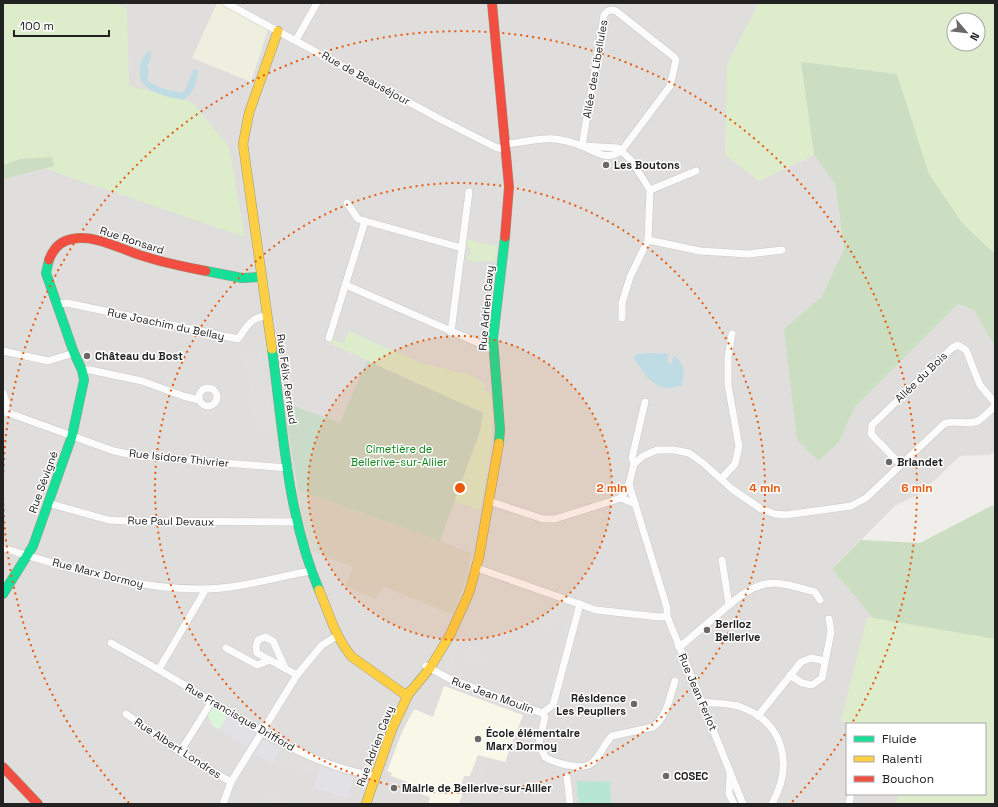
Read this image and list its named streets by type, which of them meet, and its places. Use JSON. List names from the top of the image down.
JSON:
{
  "streets": {
    "street": [
      "Allée des Libellules",
      "Rue de Beauséjour",
      "Rue Ronsard",
      "Rue Adrien Cavy",
      "Rue Joachim du Bellay",
      "Allée du Bois",
      "Rue Félix Perraud",
      "Rue Isidore Thivrier",
      "Rue Sévigné",
      "Rue Paul Devaux",
      "Rue Marx Dormoy",
      "Rue Jean Ferlot",
      "Rue Jean Moulin",
      "Rue Francisque Drifford",
      "Rue Albert Londres"
    ]
  },
  "crossings": [
    ["Rue de Beauséjour", "Rue Adrien Cavy"],
    ["Rue de Beauséjour", "Rue Félix Perraud"],
    ["Rue Ronsard", "Rue Joachim du Bellay"],
    ["Rue Ronsard", "Rue Félix Perraud"],
    ["Rue Ronsard", "Rue Sévigné"],
    ["Rue Adrien Cavy", "Rue Félix Perraud"],
    ["Rue Adrien Cavy", "Rue Jean Moulin"],
    ["Rue Adrien Cavy", "Rue Francisque Drifford"],
    ["Rue Joachim du Bellay", "Rue Félix Perraud"],
    ["Rue Félix Perraud", "Rue Isidore Thivrier"],
    ["Rue Félix Perraud", "Rue Paul Devaux"],
    ["Rue Félix Perraud", "Rue Marx Dormoy"],
    ["Rue Isidore Thivrier", "Rue Sévigné"],
    ["Rue Sévigné", "Rue Paul Devaux"],
    ["Rue Sévigné", "Rue Marx Dormoy"]
  ],
  "parks": ["Cimetière de Bellerive-sur-Aliier"],
  "places": [
    "Les Boutons",
    "Château du Bost",
    "Briandet",
    "Berlioz Bellerive",
    "Résidence Les Peupliers",
    "École élémentaire Marx Dormoy",
    "COSEC",
    "Mairie de Bellerive-sur-Allier"
  ],
  "legend": ["Fluide", "Ralenti", "Bouchon"],
  "scale_bar": "100 m",
  "north": "bottom right",
  "rings": ["2 min", "4 min", "6 min"]
}
